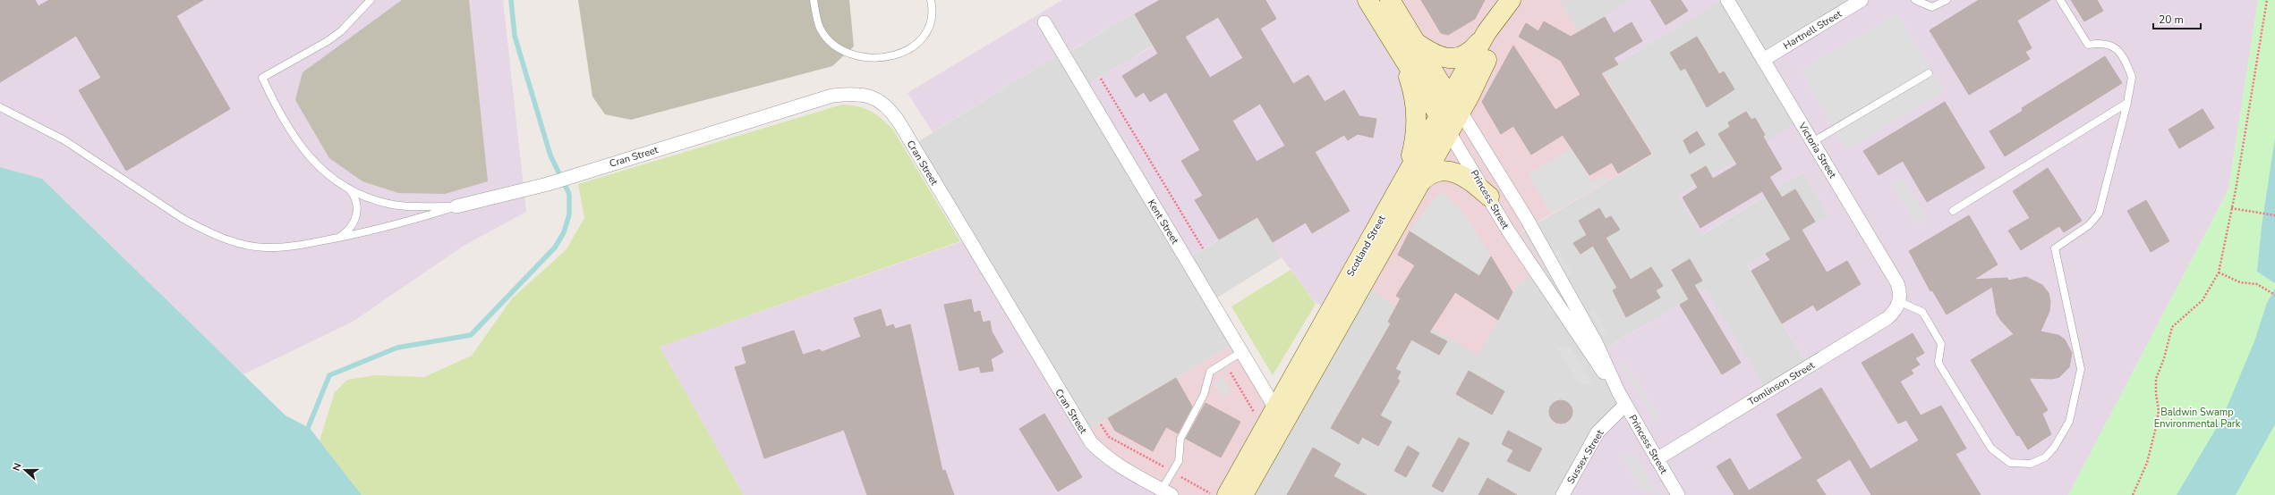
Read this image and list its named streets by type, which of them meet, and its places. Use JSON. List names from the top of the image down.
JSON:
{
  "streets": {
    "main road": ["Princess Street", "Scotland Street"],
    "street": [
      "Hartnell Street",
      "Victoria Street",
      "Cran Street",
      "Kent Street",
      "Tomlinson Street",
      "Sussex Street"
    ]
  },
  "crossings": [
    ["Hartnell Street", "Victoria Street"],
    ["Victoria Street", "Tomlinson Street"],
    ["Princess Street", "Scotland Street"],
    ["Princess Street", "Tomlinson Street"],
    ["Princess Street", "Sussex Street"],
    ["Kent Street", "Scotland Street"]
  ],
  "parks": ["Baldwin Swamp Environmental Park"],
  "scale_bar": "20 m",
  "north": "left"
}
